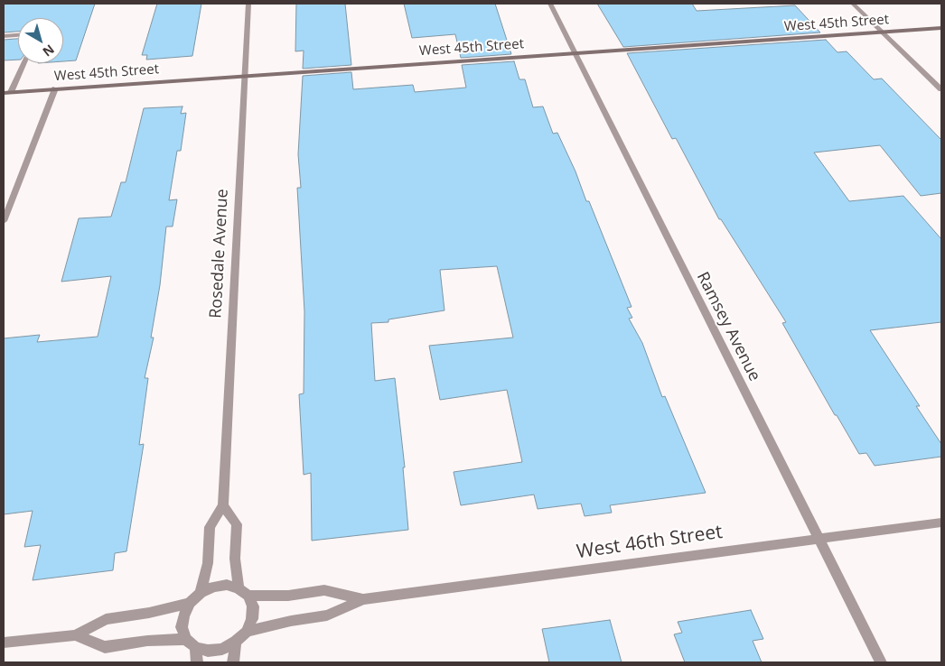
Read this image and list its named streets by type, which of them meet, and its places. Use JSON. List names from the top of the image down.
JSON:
{
  "streets": {
    "main road": ["West 45th Street"],
    "street": ["Rosedale Avenue", "Ramsey Avenue", "West 46th Street"]
  },
  "crossings": [
    ["West 45th Street", "Rosedale Avenue"],
    ["West 45th Street", "Ramsey Avenue"],
    ["Rosedale Avenue", "West 46th Street"],
    ["Ramsey Avenue", "West 46th Street"]
  ],
  "north": "bottom right"
}
